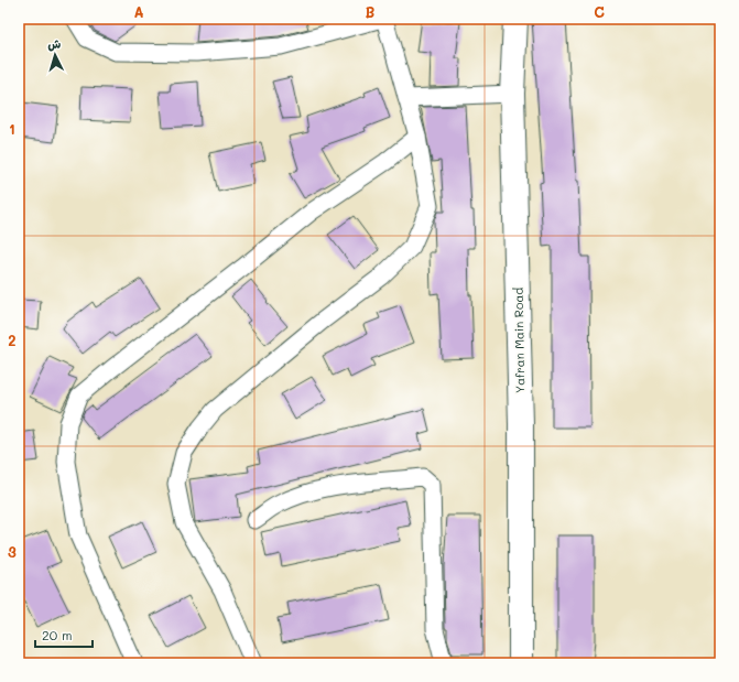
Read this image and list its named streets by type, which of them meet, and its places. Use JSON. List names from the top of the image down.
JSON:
{
  "streets": {
    "main road": ["Yafran Main Road"]
  },
  "scale_bar": "20 m",
  "north": "top",
  "grid": {
    "columns": ["A", "B", "C"],
    "rows": ["1", "2", "3"]
  }
}
